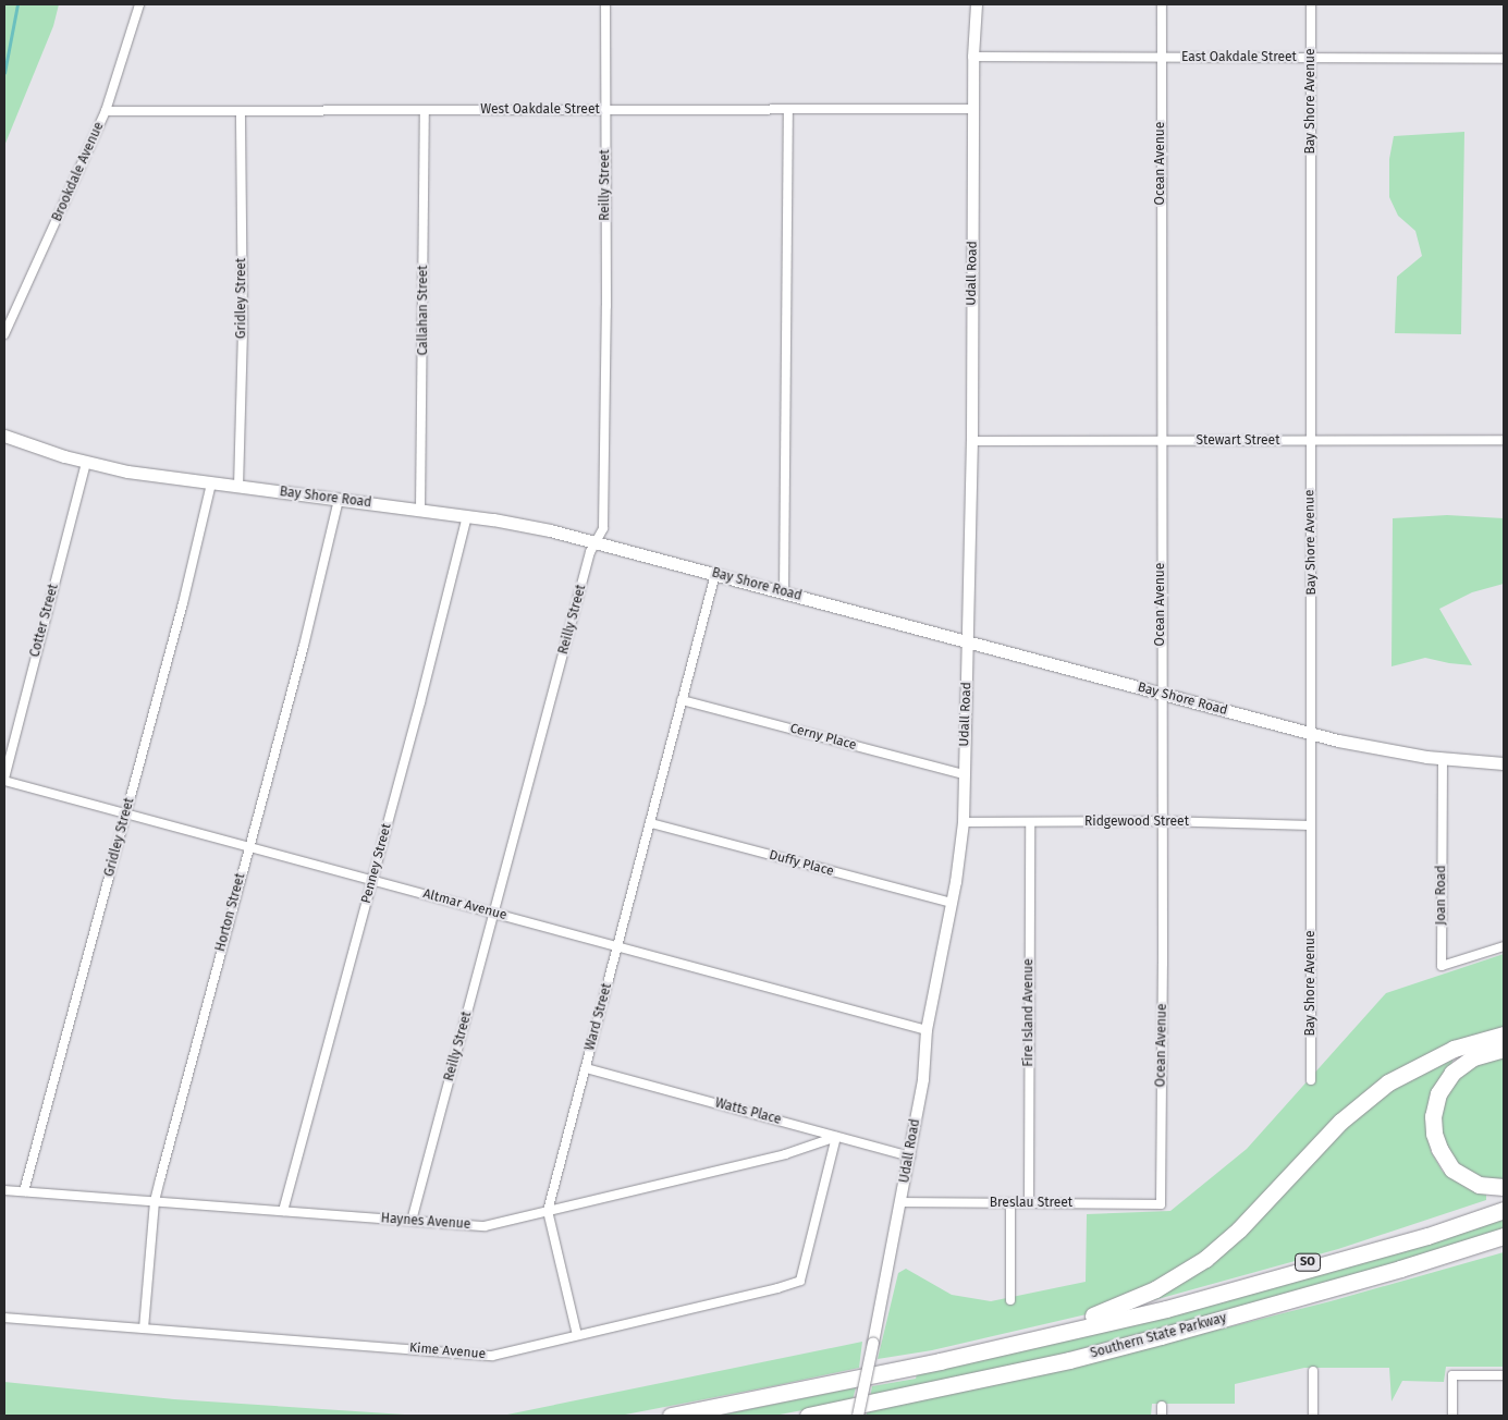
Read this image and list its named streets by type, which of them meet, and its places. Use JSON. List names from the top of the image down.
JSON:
{
  "streets": {
    "highway": ["SO", "Southern State Parkway"],
    "main road": ["Bay Shore Road"],
    "street": [
      "East Oakdale Street",
      "Bay Shore Avenue",
      "West Oakdale Street",
      "Ocean Avenue",
      "Brookdale Avenue",
      "Reilly Street",
      "Udall Road",
      "Gridley Street",
      "Callahan Street",
      "Stewart Street",
      "Cotter Street",
      "Cerny Place",
      "Ridgewood Street",
      "Penney Street",
      "Duffy Place",
      "Joan Road",
      "Altmar Avenue",
      "Horton Street",
      "Fire Island Avenue",
      "Ward Street",
      "Watts Place",
      "Breslau Street",
      "Haynes Avenue",
      "Kime Avenue"
    ]
  },
  "crossings": [
    ["East Oakdale Street", "Bay Shore Avenue"],
    ["East Oakdale Street", "Ocean Avenue"],
    ["East Oakdale Street", "Udall Road"],
    ["Bay Shore Avenue", "Stewart Street"],
    ["Bay Shore Avenue", "Bay Shore Road"],
    ["Bay Shore Avenue", "Ridgewood Street"],
    ["West Oakdale Street", "Brookdale Avenue"],
    ["West Oakdale Street", "Reilly Street"],
    ["West Oakdale Street", "Udall Road"],
    ["West Oakdale Street", "Gridley Street"],
    ["West Oakdale Street", "Callahan Street"],
    ["Ocean Avenue", "Stewart Street"],
    ["Ocean Avenue", "Bay Shore Road"],
    ["Ocean Avenue", "Ridgewood Street"],
    ["Ocean Avenue", "Breslau Street"],
    ["Reilly Street", "Bay Shore Road"],
    ["Reilly Street", "Altmar Avenue"],
    ["Reilly Street", "Haynes Avenue"],
    ["Udall Road", "Stewart Street"],
    ["Udall Road", "Bay Shore Road"],
    ["Udall Road", "Cerny Place"],
    ["Udall Road", "Ridgewood Street"],
    ["Udall Road", "Duffy Place"],
    ["Udall Road", "Altmar Avenue"],
    ["Udall Road", "Watts Place"],
    ["Udall Road", "Breslau Street"],
    ["Gridley Street", "Bay Shore Road"],
    ["Gridley Street", "Altmar Avenue"],
    ["Gridley Street", "Haynes Avenue"],
    ["Callahan Street", "Bay Shore Road"],
    ["Bay Shore Road", "Cotter Street"],
    ["Bay Shore Road", "Penney Street"],
    ["Bay Shore Road", "Joan Road"],
    ["Bay Shore Road", "Horton Street"],
    ["Bay Shore Road", "Ward Street"],
    ["Cotter Street", "Altmar Avenue"],
    ["Cerny Place", "Ward Street"],
    ["Ridgewood Street", "Fire Island Avenue"],
    ["Penney Street", "Altmar Avenue"],
    ["Penney Street", "Haynes Avenue"],
    ["Duffy Place", "Ward Street"],
    ["Altmar Avenue", "Horton Street"],
    ["Altmar Avenue", "Ward Street"],
    ["Horton Street", "Haynes Avenue"],
    ["Horton Street", "Kime Avenue"],
    ["Fire Island Avenue", "Breslau Street"],
    ["Ward Street", "Watts Place"],
    ["Ward Street", "Haynes Avenue"],
    ["Ward Street", "Kime Avenue"],
    ["Watts Place", "Haynes Avenue"],
    ["Watts Place", "Kime Avenue"],
    ["Haynes Avenue", "Kime Avenue"]
  ]
}
